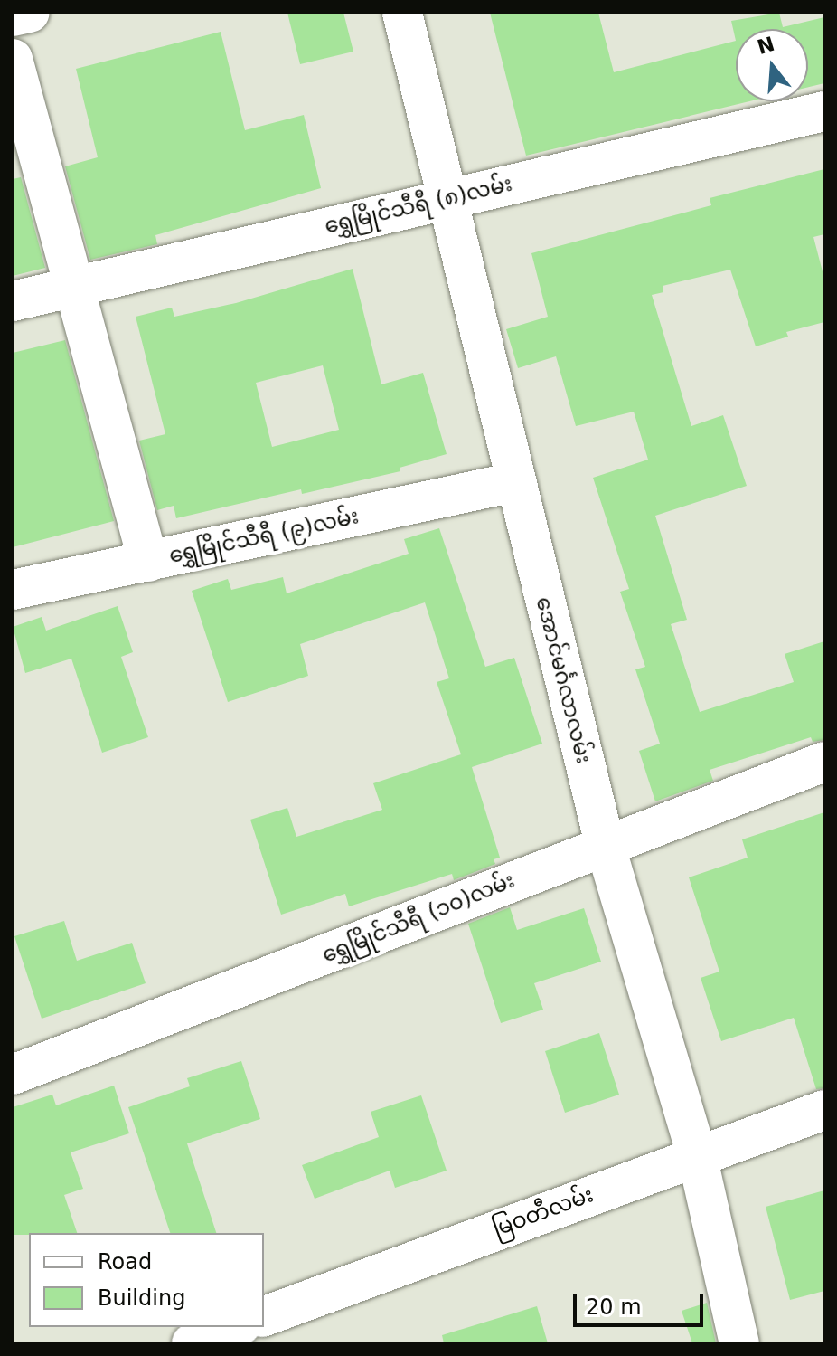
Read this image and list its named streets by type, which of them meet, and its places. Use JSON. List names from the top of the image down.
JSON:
{
  "streets": {
    "street": [
      "ရွှေမြိုင်သီရီ (၈)လမ်း",
      "ရွှေမြိုင်သီရီ (၉)လမ်း",
      "အောင်မင်္ဂလာလမ်း",
      "ရွှေမြိုင်သီရီ (၁၀)လမ်း",
      "မြဝတီလမ်း"
    ]
  },
  "crossings": [
    ["ရွှေမြိုင်သီရီ (၈)လမ်း", "အောင်မင်္ဂလာလမ်း"],
    ["ရွှေမြိုင်သီရီ (၉)လမ်း", "အောင်မင်္ဂလာလမ်း"],
    ["အောင်မင်္ဂလာလမ်း", "ရွှေမြိုင်သီရီ (၁၀)လမ်း"],
    ["အောင်မင်္ဂလာလမ်း", "မြဝတီလမ်း"]
  ],
  "legend": ["Road", "Building"],
  "scale_bar": "20 m",
  "north": "top"
}
